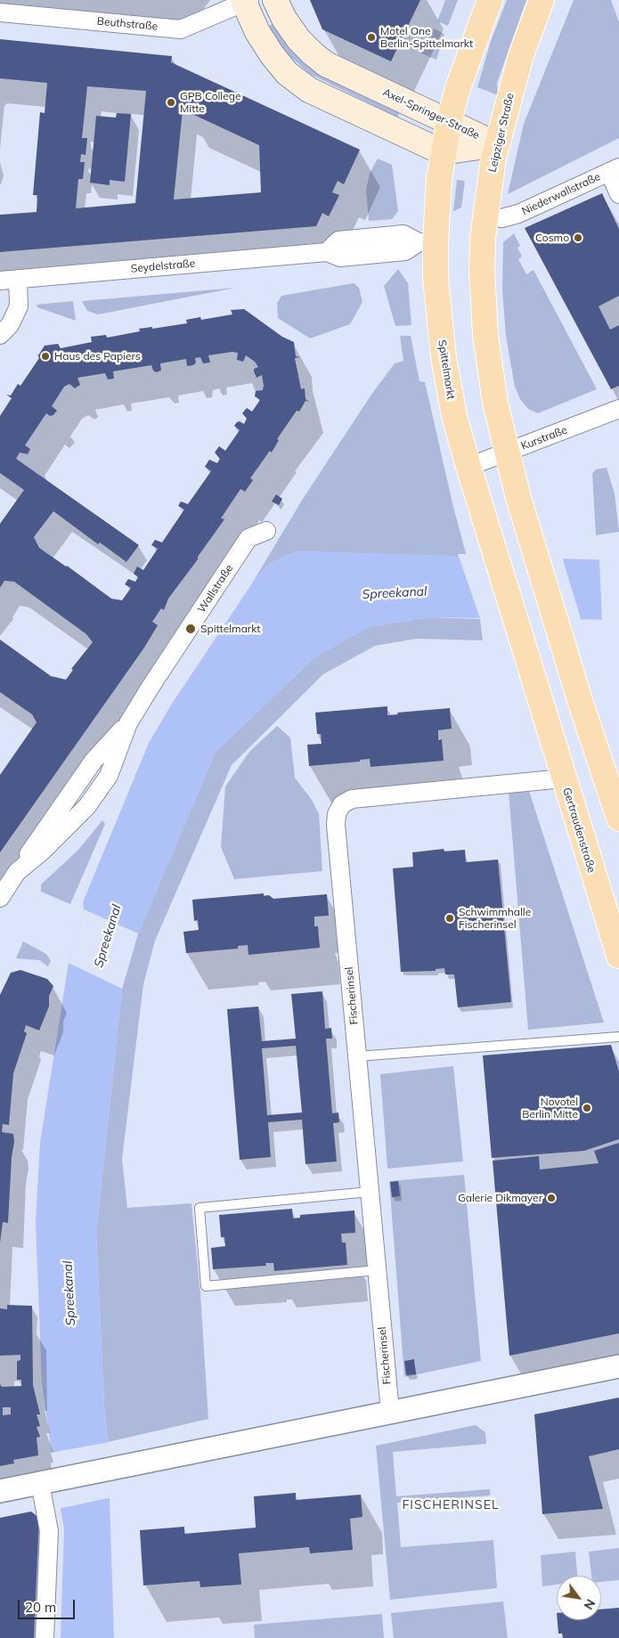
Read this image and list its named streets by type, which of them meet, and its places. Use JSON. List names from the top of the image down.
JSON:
{
  "streets": {
    "main road": [
      "Axel-Springer-Straße",
      "Leipziger Straße",
      "Spittelmarkt",
      "Gertraudenstraße"
    ],
    "street": [
      "Beuthstraße",
      "Niederwallstraße",
      "Seydelstraße",
      "Kurstraße",
      "Wallstraße",
      "Fischerinsel"
    ]
  },
  "crossings": [
    ["Axel-Springer-Straße", "Leipziger Straße"],
    ["Leipziger Straße", "Kurstraße"],
    ["Seydelstraße", "Spittelmarkt"],
    ["Spittelmarkt", "Kurstraße"],
    ["Spittelmarkt", "Gertraudenstraße"],
    ["Gertraudenstraße", "Fischerinsel"]
  ],
  "districts": ["FISCHERINSEL"],
  "water": ["Spreekanal"],
  "places": [
    "Motel One Berlin-Spittelmarkt",
    "GPB College Mitte",
    "Cosmo",
    "Haus des Papiers",
    "Spittelmarkt",
    "Schwimmhalle Fischerinsel",
    "Novotel Berlin Mitte",
    "Galerie Dikmayer"
  ],
  "scale_bar": "20 m",
  "north": "bottom right"
}
